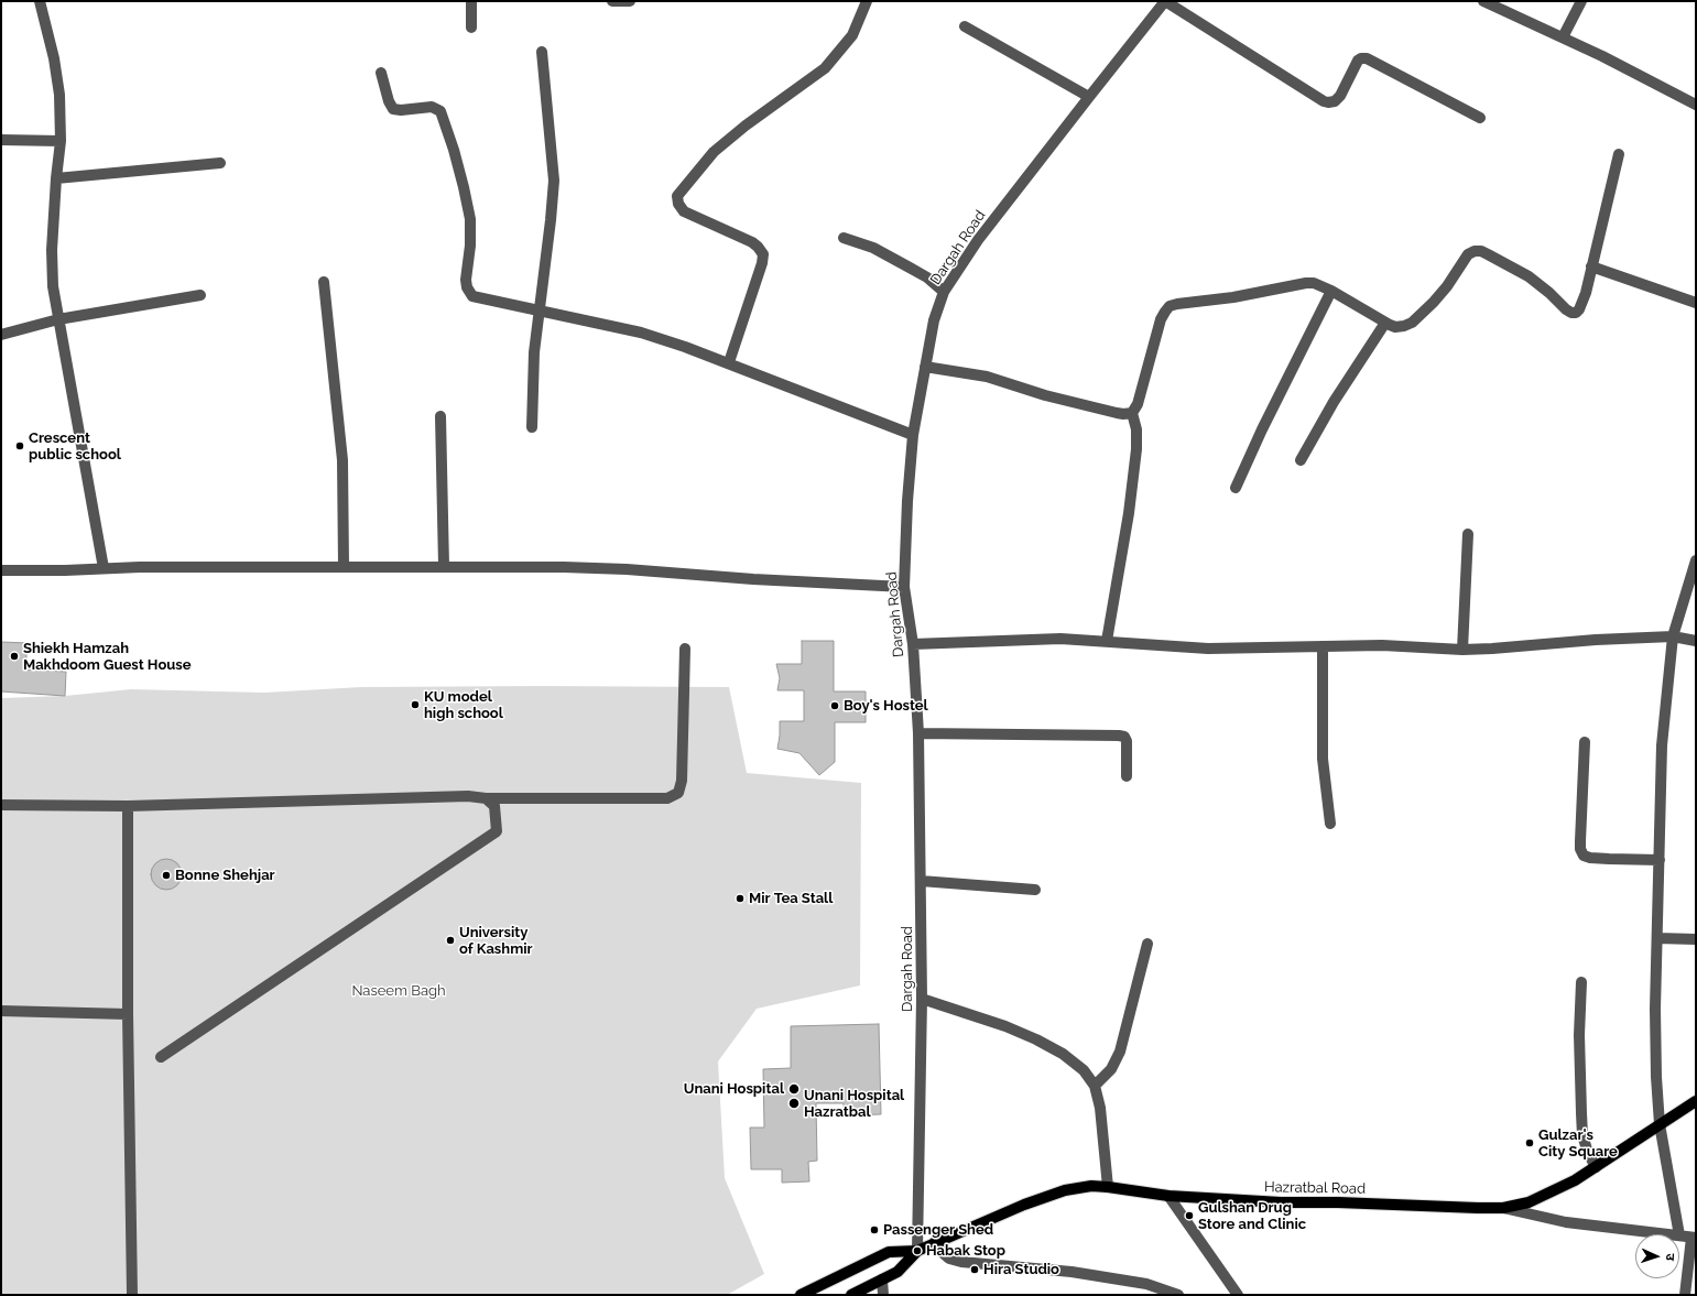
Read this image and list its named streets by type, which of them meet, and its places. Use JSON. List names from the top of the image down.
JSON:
{
  "streets": {
    "main road": ["Hazratbal Road"],
    "street": ["Dargah Road"]
  },
  "crossings": [
    ["Dargah Road", "Hazratbal Road"]
  ],
  "parks": ["Naseem Bagh"],
  "places": [
    "Crescent public school",
    "Shiekh Hamzah Makhdoom Guest House",
    "KU model high school",
    "Boy's Hostel",
    "Bonne Shehjar",
    "Mir Tea Stall",
    "University of Kashmir",
    "Unani Hospital",
    "Unani Hospital Hazratbal",
    "Gulzar's City Square",
    "Gulshan Drug Store and Clinic",
    "Passenger Shed",
    "Habak Stop",
    "Hira Studio"
  ],
  "north": "right"
}
